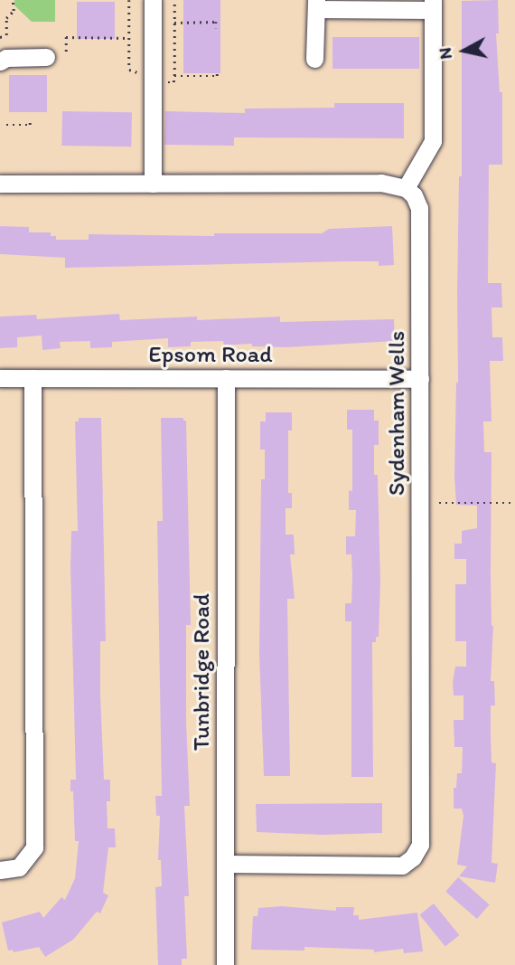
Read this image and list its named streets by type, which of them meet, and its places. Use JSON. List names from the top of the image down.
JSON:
{
  "streets": {
    "street": ["Epsom Road", "Sydenham Wells", "Tunbridge Road"]
  },
  "crossings": [
    ["Epsom Road", "Sydenham Wells"],
    ["Epsom Road", "Tunbridge Road"],
    ["Sydenham Wells", "Tunbridge Road"]
  ],
  "north": "left"
}
